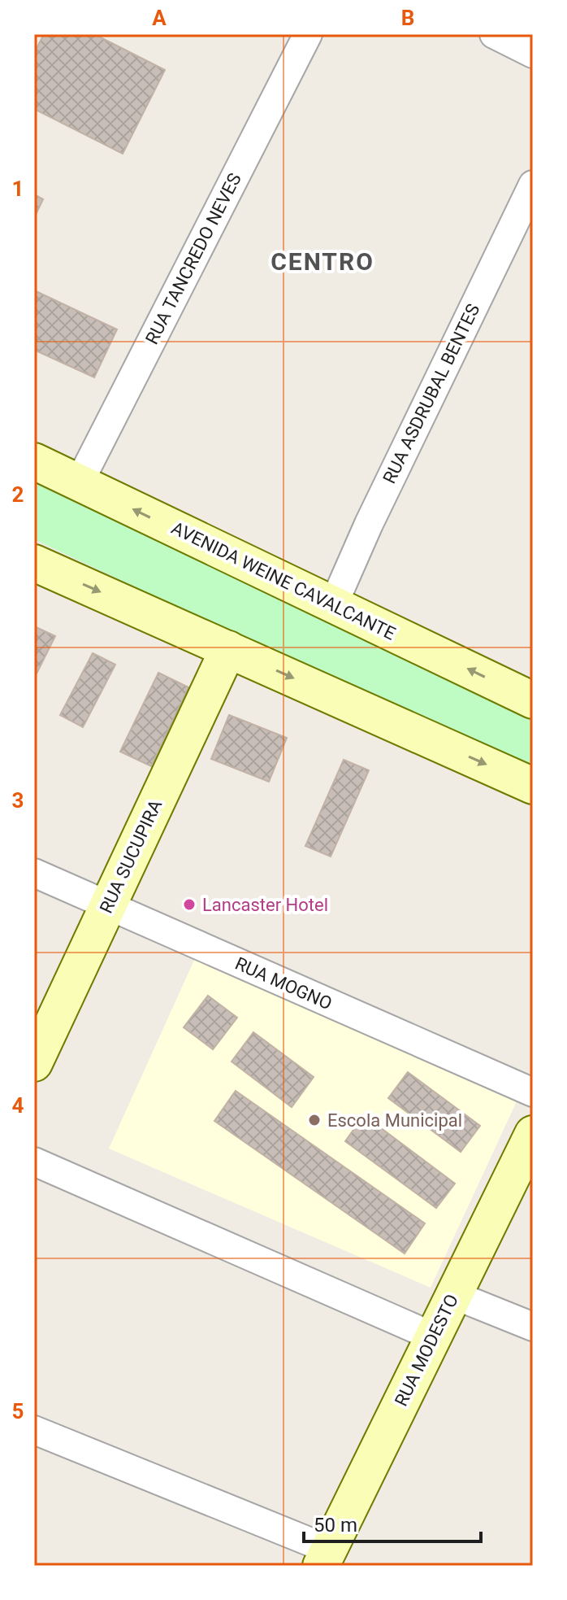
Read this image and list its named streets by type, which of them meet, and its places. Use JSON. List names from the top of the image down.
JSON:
{
  "streets": {
    "main road": ["AVENIDA WEINE CAVALCANTE", "RUA SUCUPIRA", "RUA MODESTO"],
    "street": ["RUA TANCREDO NEVES", "RUA ASDRUBAL BENTES", "RUA MOGNO"]
  },
  "crossings": [
    ["RUA TANCREDO NEVES", "AVENIDA WEINE CAVALCANTE"],
    ["RUA ASDRUBAL BENTES", "AVENIDA WEINE CAVALCANTE"],
    ["RUA SUCUPIRA", "RUA MOGNO"]
  ],
  "districts": ["CENTRO"],
  "places": ["Lancaster Hotel", "Escola Municipal"],
  "scale_bar": "50 m",
  "grid": {
    "columns": ["A", "B"],
    "rows": [
      "1",
      "2",
      "3",
      "4",
      "5"
    ]
  }
}
